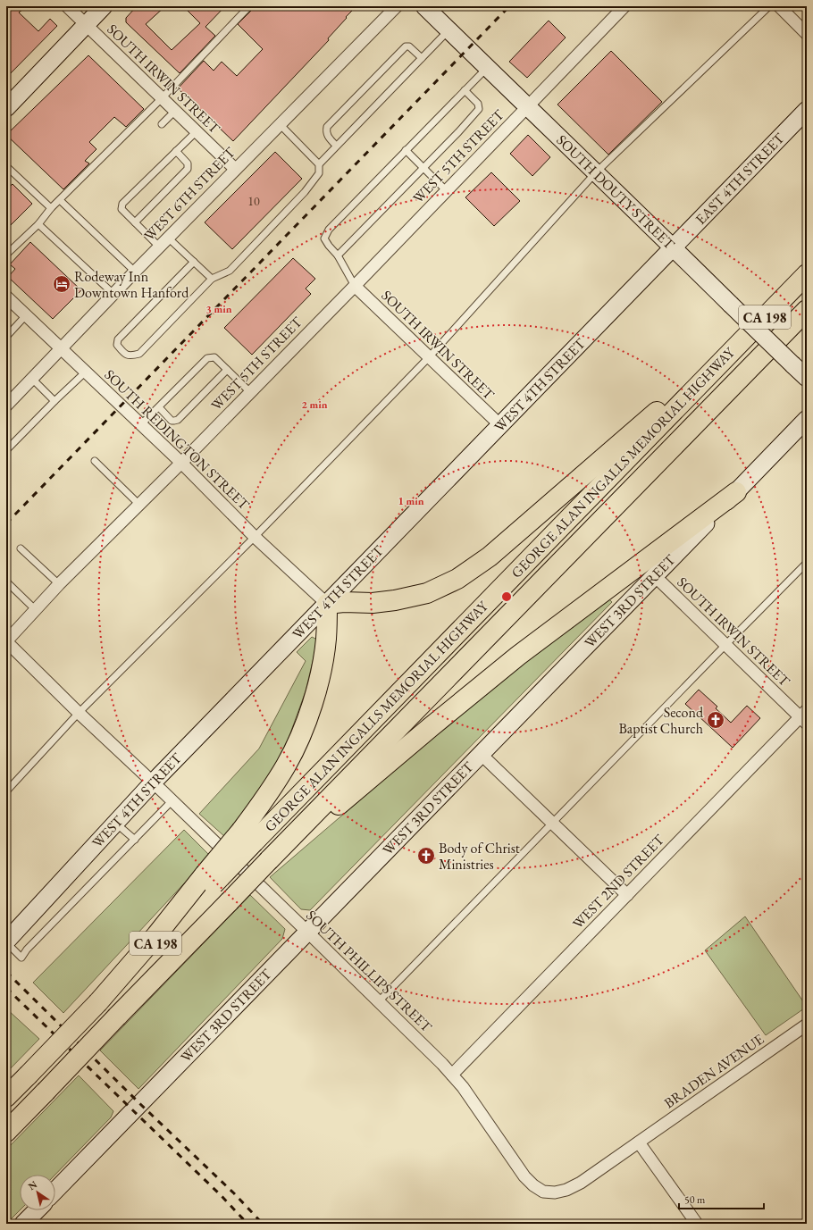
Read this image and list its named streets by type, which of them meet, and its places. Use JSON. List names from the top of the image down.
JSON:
{
  "streets": {
    "highway": ["CA 198", "GEORGE ALAN INGALLS MEMORIAL HIGHWAY"],
    "main road": [
      "EAST 4TH STREET",
      "SOUTH DOUTY STREET",
      "WEST 4TH STREET",
      "WEST 3RD STREET"
    ],
    "street": [
      "SOUTH IRWIN STREET",
      "WEST 5TH STREET",
      "WEST 6TH STREET",
      "SOUTH REDINGTON STREET",
      "WEST 2ND STREET",
      "SOUTH PHILLIPS STREET",
      "BRADEN AVENUE"
    ]
  },
  "crossings": [
    ["SOUTH IRWIN STREET", "WEST 5TH STREET"],
    ["SOUTH IRWIN STREET", "WEST 6TH STREET"],
    ["SOUTH IRWIN STREET", "WEST 4TH STREET"],
    ["SOUTH IRWIN STREET", "WEST 3RD STREET"],
    ["SOUTH IRWIN STREET", "WEST 2ND STREET"],
    ["WEST 5TH STREET", "SOUTH DOUTY STREET"],
    ["WEST 5TH STREET", "SOUTH REDINGTON STREET"],
    ["WEST 5TH STREET", "SOUTH PHILLIPS STREET"],
    ["EAST 4TH STREET", "SOUTH DOUTY STREET"],
    ["EAST 4TH STREET", "WEST 4TH STREET"],
    ["SOUTH DOUTY STREET", "WEST 4TH STREET"],
    ["WEST 6TH STREET", "SOUTH REDINGTON STREET"],
    ["WEST 4TH STREET", "SOUTH REDINGTON STREET"],
    ["WEST 4TH STREET", "SOUTH PHILLIPS STREET"],
    ["WEST 3RD STREET", "SOUTH PHILLIPS STREET"],
    ["WEST 2ND STREET", "SOUTH PHILLIPS STREET"],
    ["SOUTH PHILLIPS STREET", "BRADEN AVENUE"]
  ],
  "places": {
    "hotel": ["Rodeway Inn Downtown Hanford"],
    "church": ["Second Baptist Church", "Body of Christ Ministries"]
  },
  "house_numbers": ["10"],
  "scale_bar": "50 m",
  "north": "top left",
  "rings": ["3 min", "2 min", "1 min"]
}
